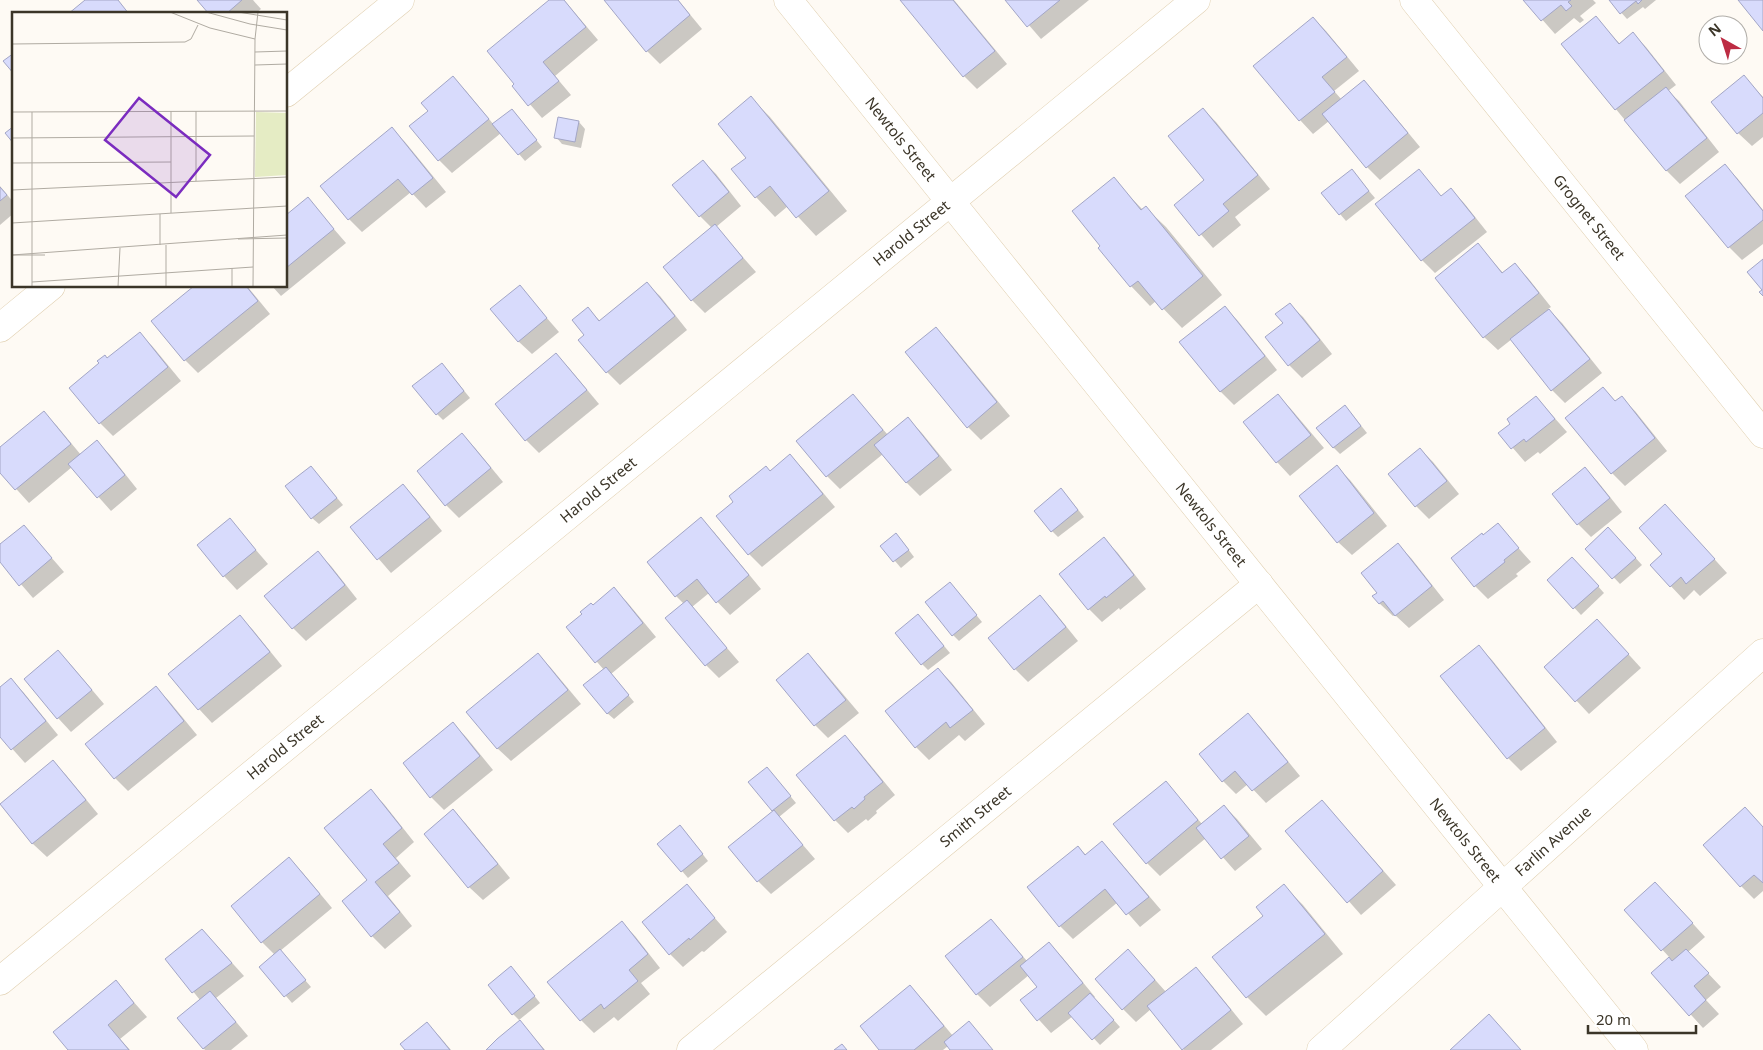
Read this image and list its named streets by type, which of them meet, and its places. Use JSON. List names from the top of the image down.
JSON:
{
  "streets": {
    "street": [
      "Newtols Street",
      "Grognet Street",
      "Harold Street",
      "Smith Street",
      "Farlin Avenue"
    ]
  },
  "crossings": [
    ["Newtols Street", "Harold Street"],
    ["Newtols Street", "Smith Street"],
    ["Newtols Street", "Farlin Avenue"]
  ],
  "scale_bar": "20 m",
  "north": "top left"
}
